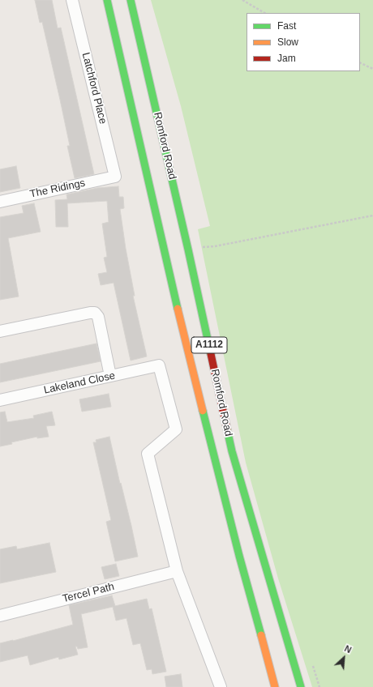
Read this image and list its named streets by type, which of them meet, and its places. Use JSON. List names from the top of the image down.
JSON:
{
  "streets": {
    "main road": ["Romford Road", "A1112"],
    "street": [
      "Latchford Place",
      "The Ridings",
      "Lakeland Close",
      "Tercel Path"
    ]
  },
  "crossings": [
    ["Latchford Place", "The Ridings"],
    ["Lakeland Close", "Tercel Path"]
  ],
  "legend": ["Fast", "Slow", "Jam"],
  "north": "top right"
}
